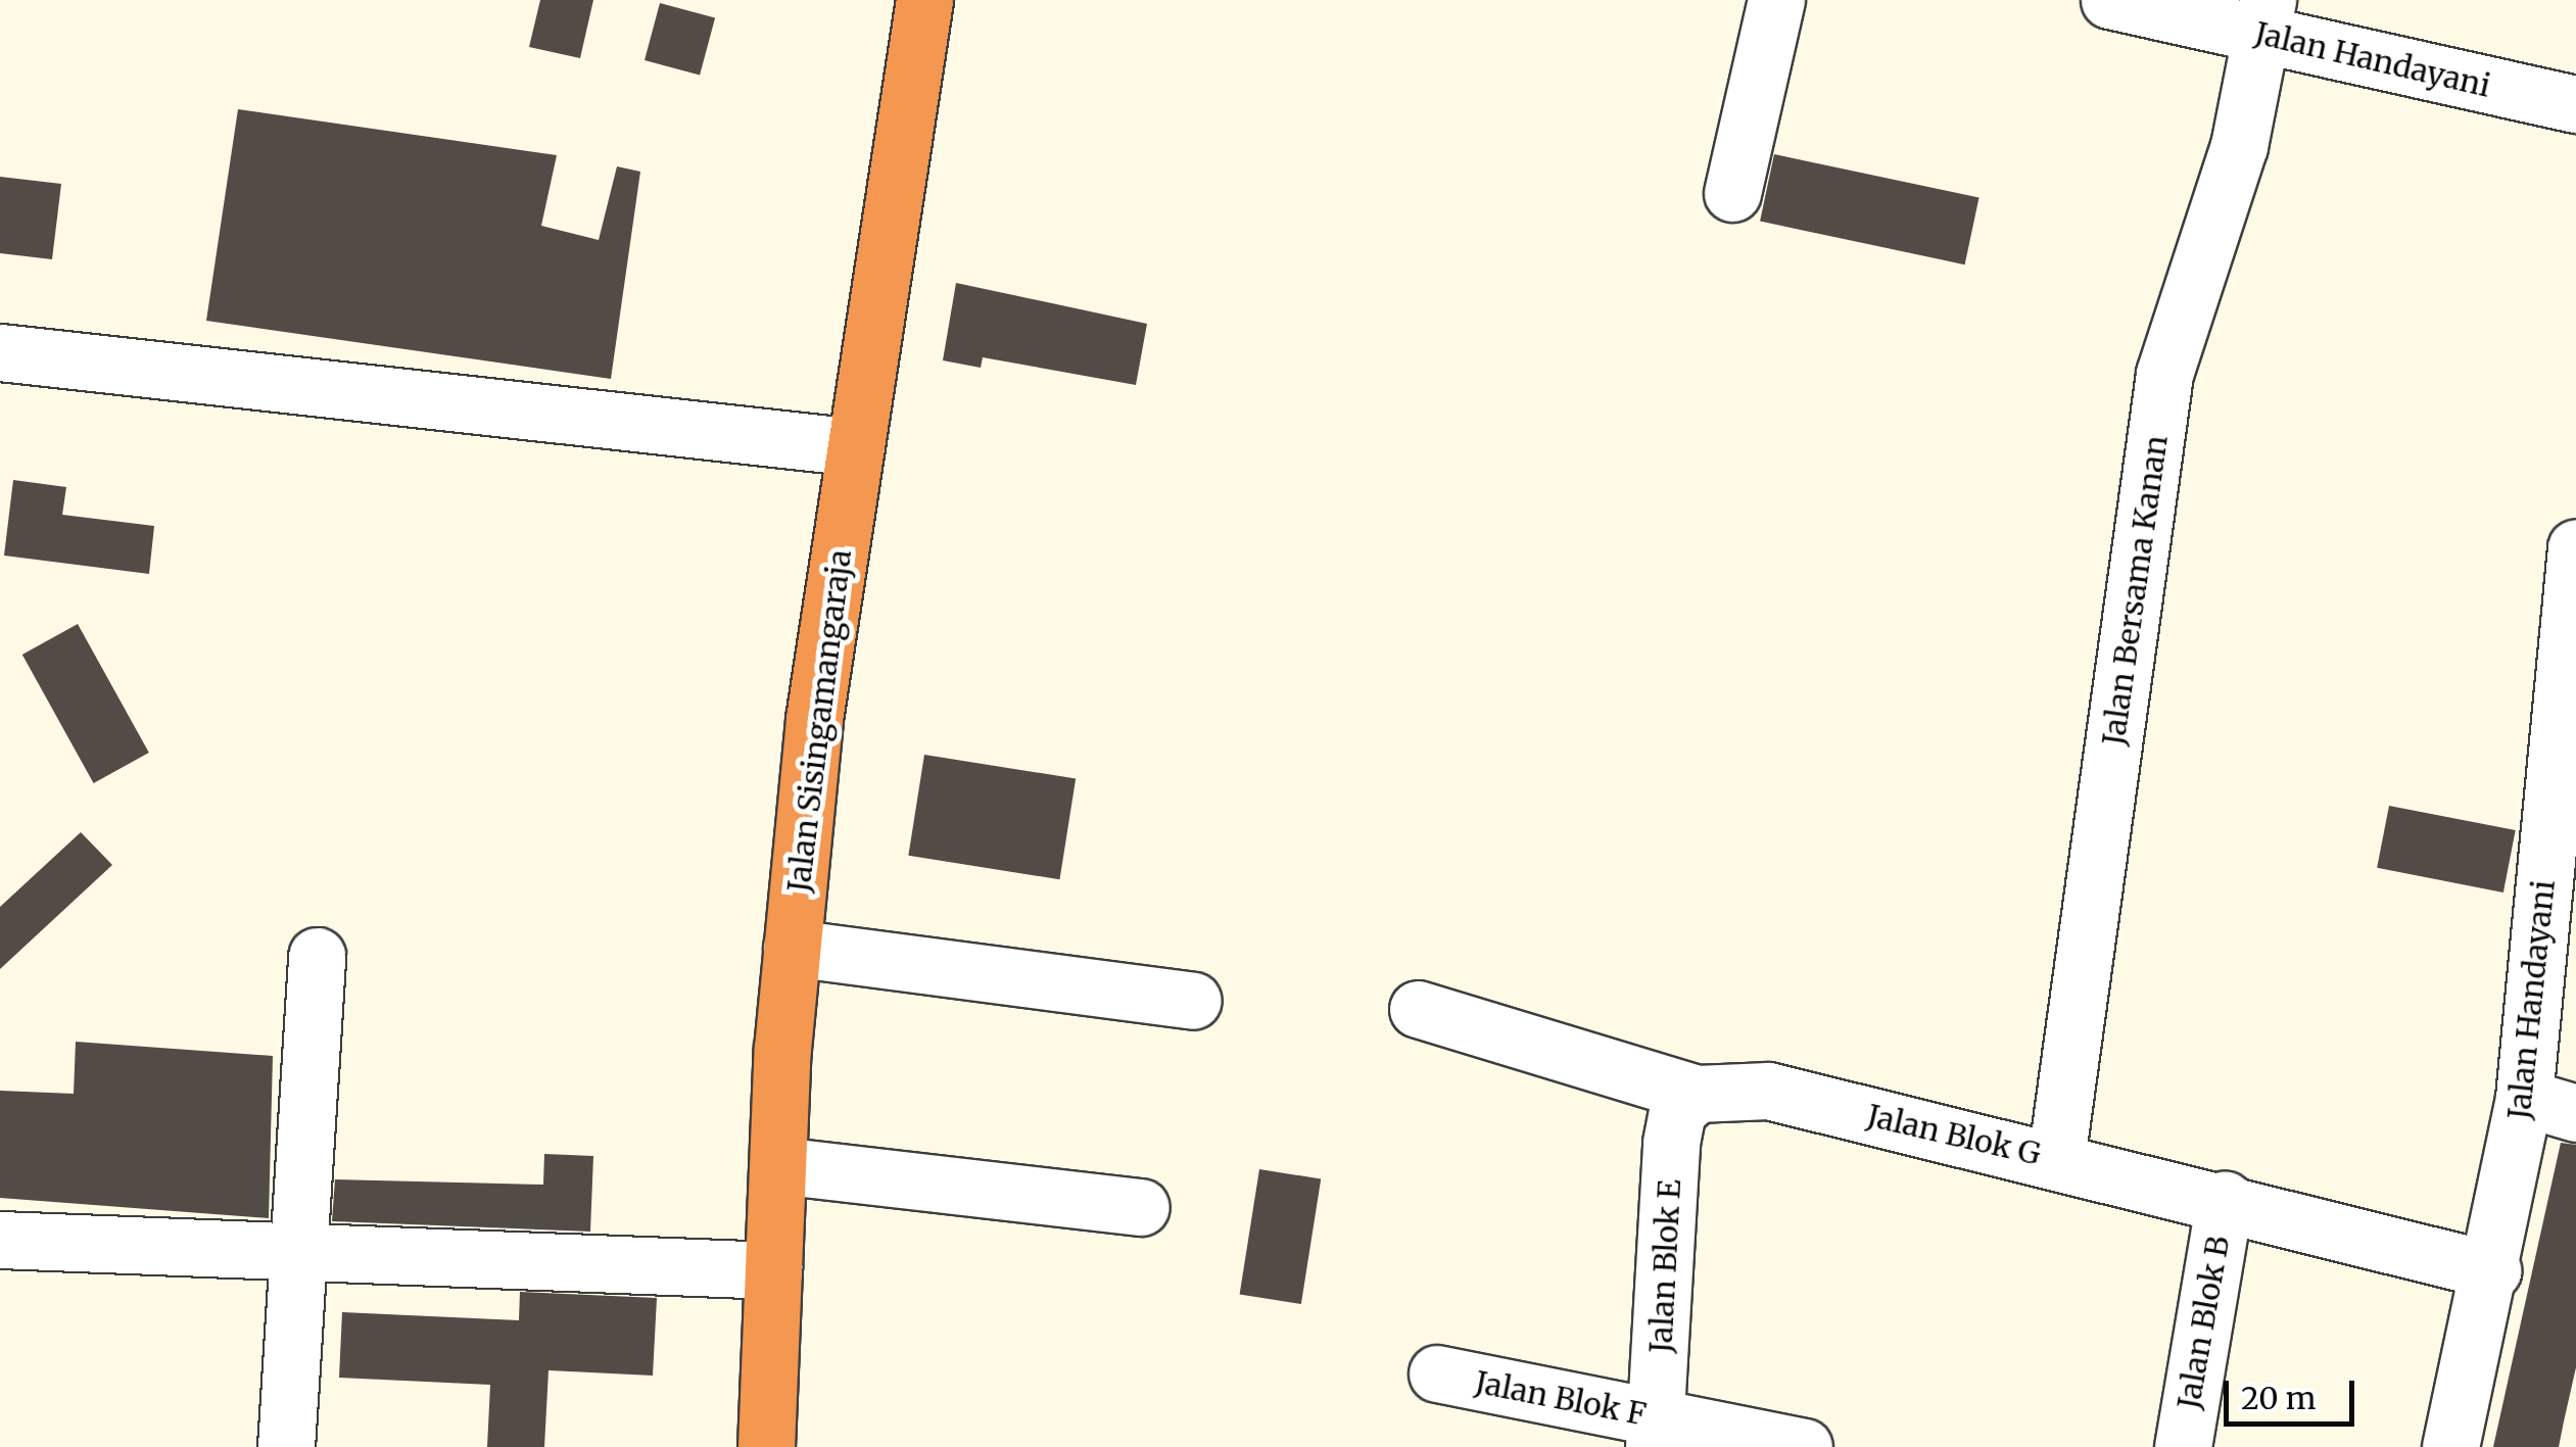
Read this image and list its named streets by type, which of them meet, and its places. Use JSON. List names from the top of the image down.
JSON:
{
  "streets": {
    "highway": ["Jalan Sisingamangaraja"],
    "street": [
      "Jalan Handayani",
      "Jalan Bersama Kanan",
      "Jalan Blok G",
      "Jalan Blok E",
      "Jalan Blok B",
      "Jalan Blok F"
    ]
  },
  "crossings": [
    ["Jalan Handayani", "Jalan Bersama Kanan"],
    ["Jalan Handayani", "Jalan Blok G"],
    ["Jalan Bersama Kanan", "Jalan Blok G"],
    ["Jalan Blok G", "Jalan Blok E"],
    ["Jalan Blok G", "Jalan Blok B"],
    ["Jalan Blok E", "Jalan Blok F"]
  ],
  "scale_bar": "20 m"
}
